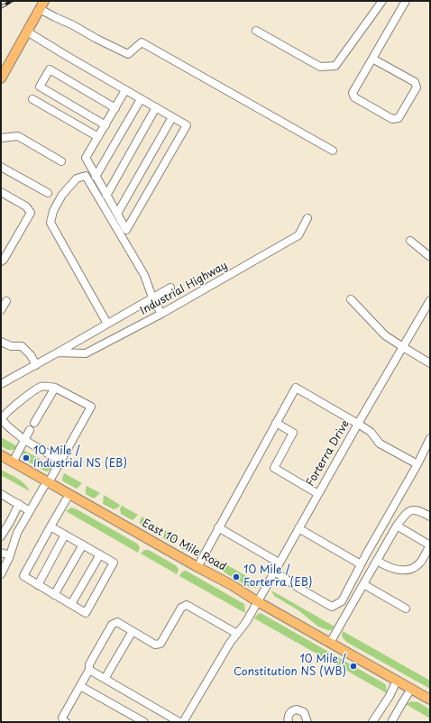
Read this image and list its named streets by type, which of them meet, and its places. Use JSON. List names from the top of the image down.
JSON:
{
  "streets": {
    "main road": ["East 10 Mile Road"],
    "street": ["Industrial Highway", "Forterra Drive"]
  },
  "crossings": [
    ["Forterra Drive", "East 10 Mile Road"]
  ],
  "places": ["10 Mile / Industrial NS (EB)", "10 Mile / Forterra (EB)", "10 Mile / Constitution NS (WB)"]
}
